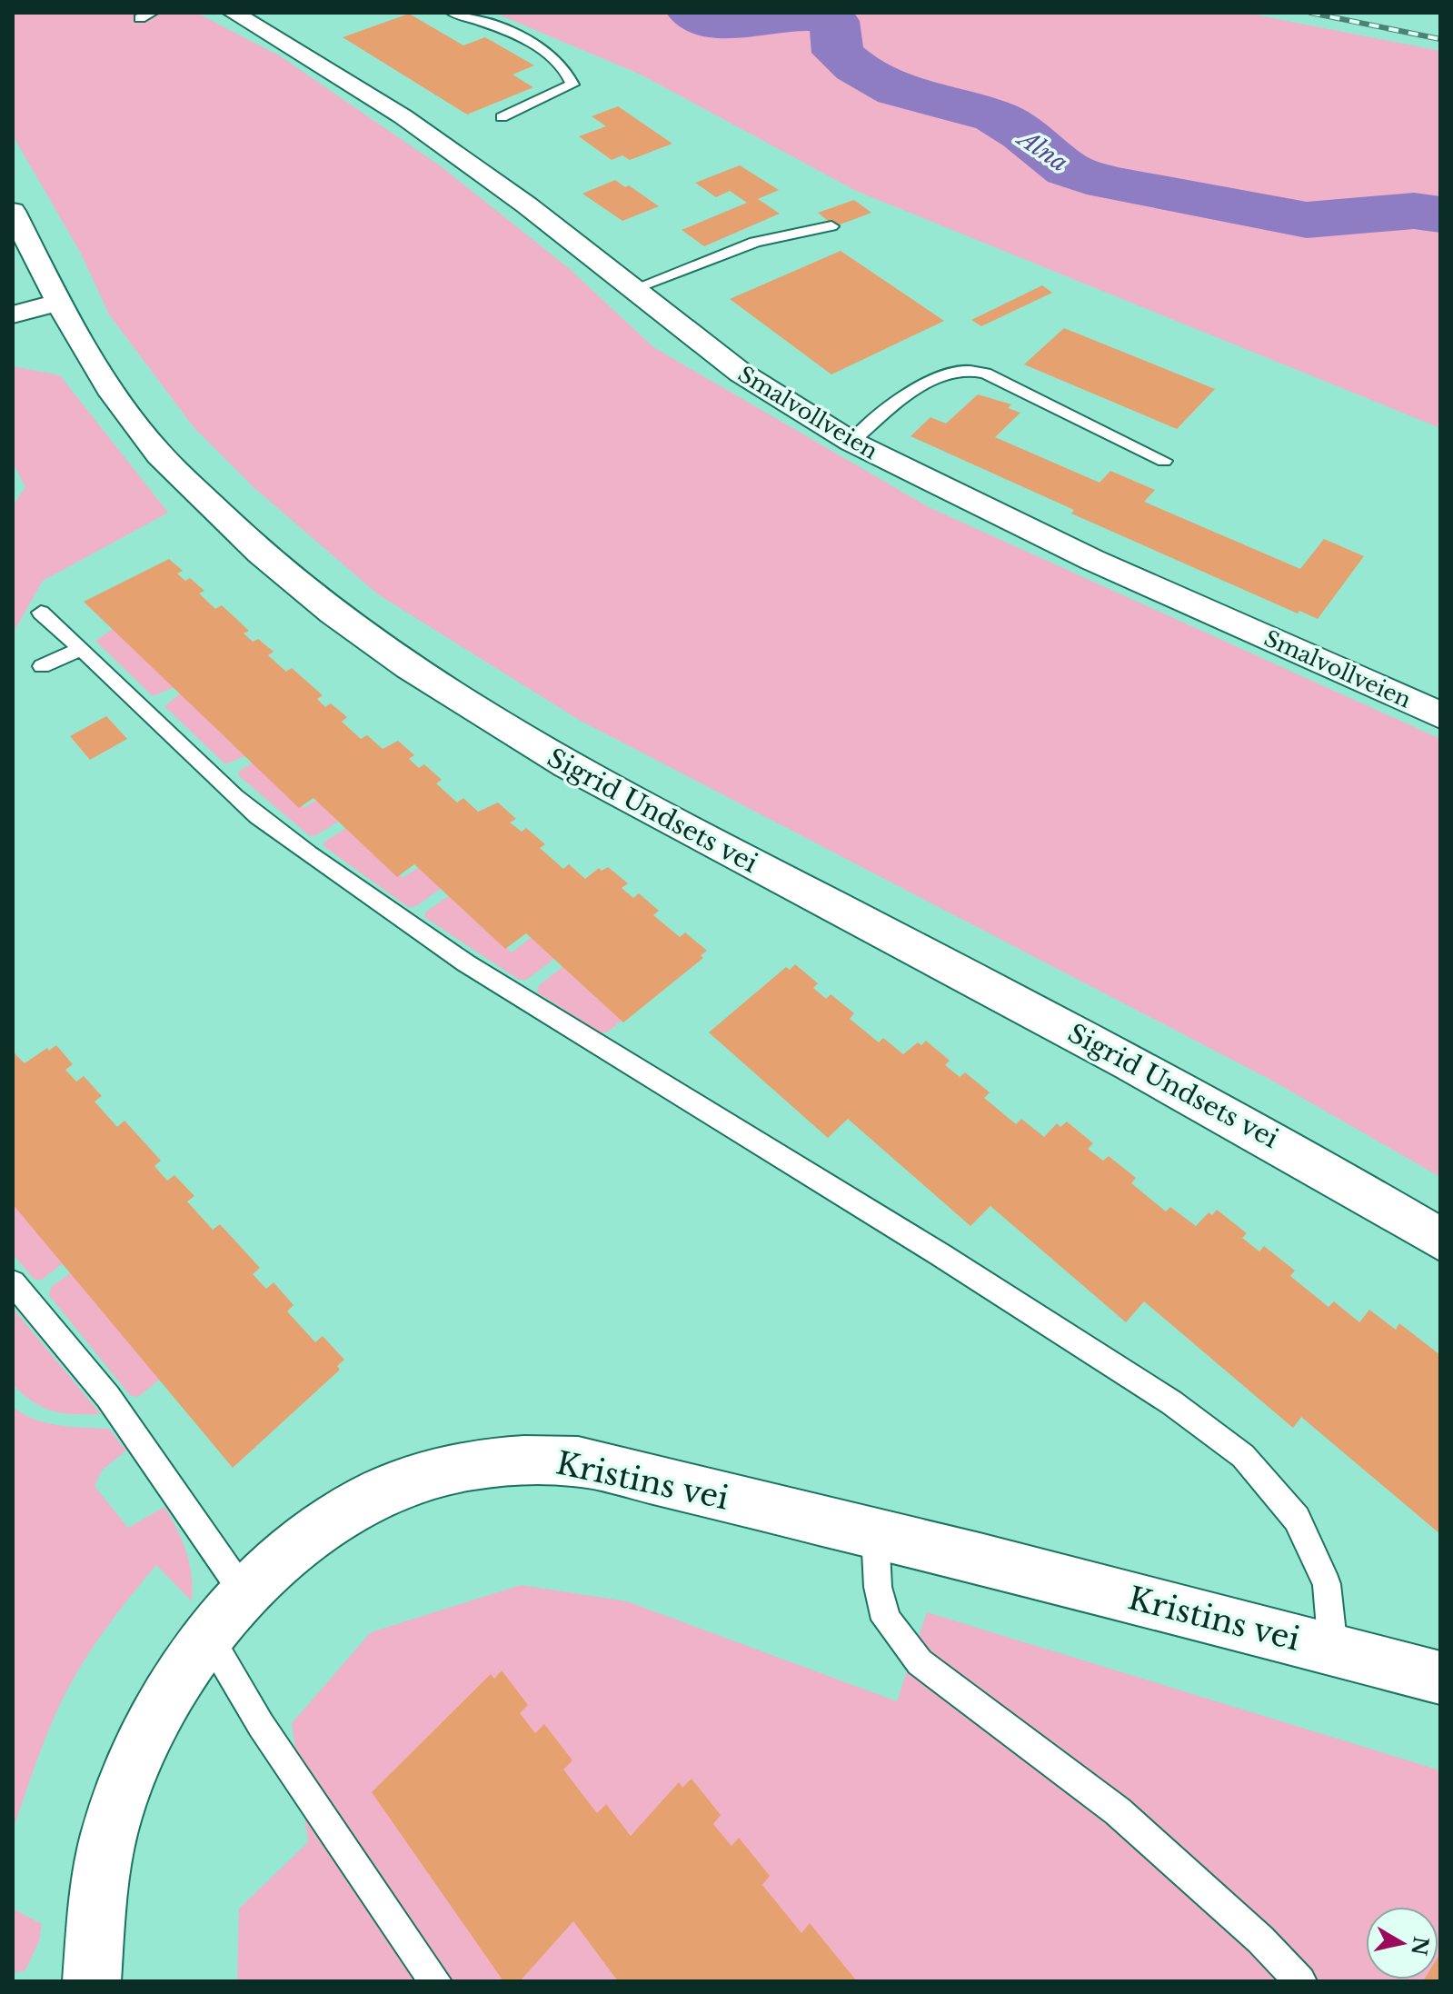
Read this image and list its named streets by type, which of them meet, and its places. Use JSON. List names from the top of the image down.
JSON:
{
  "streets": {
    "street": ["Smalvollveien", "Sigrid Undsets vei", "Kristins vei"]
  },
  "water": ["Alna"],
  "north": "right"
}
